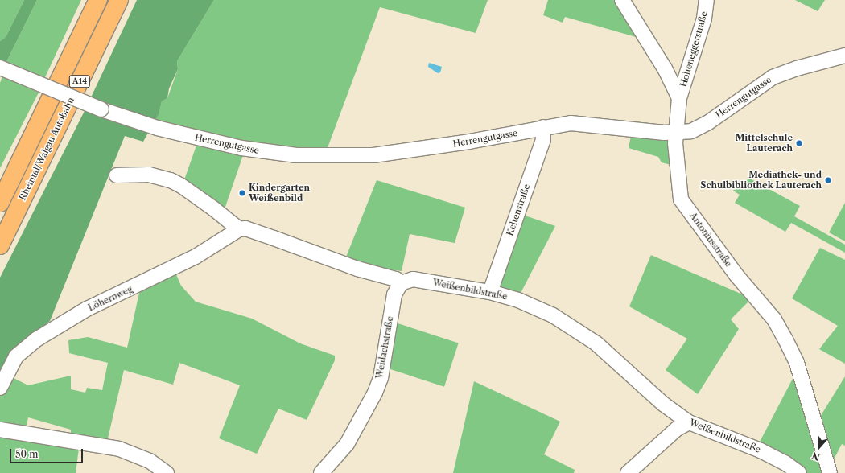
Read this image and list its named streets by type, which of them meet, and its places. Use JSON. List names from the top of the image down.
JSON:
{
  "streets": {
    "highway": ["A14", "Rheintal/Walgau Autobahn"],
    "street": [
      "Hoheneggerstraße",
      "Herrengutgasse",
      "Keltenstraße",
      "Antoniusstraße",
      "Weißenbildstraße",
      "Löhernweg",
      "Weidachstraße"
    ]
  },
  "crossings": [
    ["Hoheneggerstraße", "Antoniusstraße"],
    ["Herrengutgasse", "Keltenstraße"],
    ["Herrengutgasse", "Antoniusstraße"],
    ["Keltenstraße", "Weißenbildstraße"],
    ["Weißenbildstraße", "Weidachstraße"]
  ],
  "places": ["Mittelschule Lauterach", "Mediathek- und Schulbibliothek Lauterach", "Kindergarten Weißenbild"],
  "scale_bar": "50 m",
  "north": "bottom"
}
